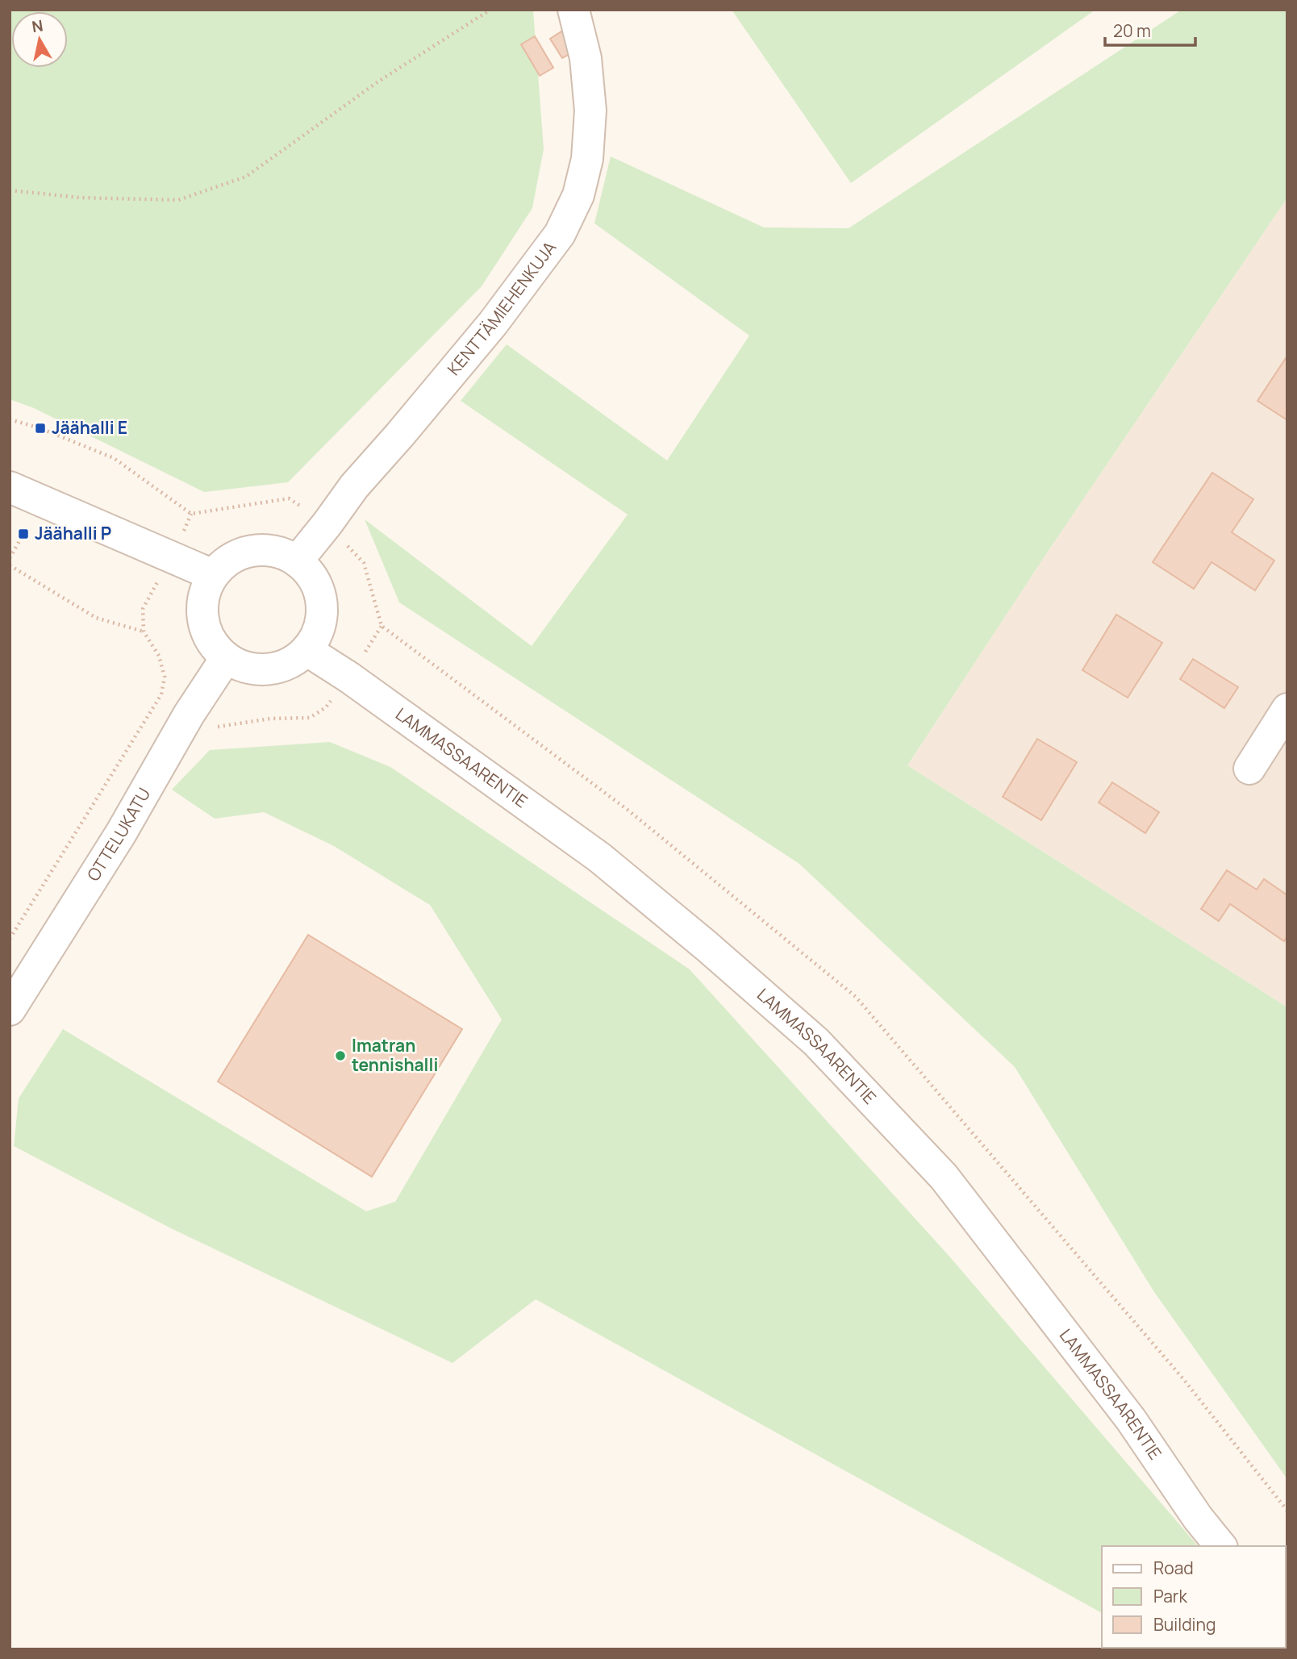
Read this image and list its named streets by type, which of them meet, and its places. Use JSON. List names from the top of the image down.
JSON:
{
  "streets": {
    "street": ["KENTTÄMIEHENKUJA", "LAMMASSAARENTIE", "OTTELUKATU"]
  },
  "crossings": [
    ["KENTTÄMIEHENKUJA", "LAMMASSAARENTIE"],
    ["KENTTÄMIEHENKUJA", "OTTELUKATU"],
    ["LAMMASSAARENTIE", "OTTELUKATU"]
  ],
  "places": {
    "transit": ["Jäähalli E", "Jäähalli P"],
    "other": ["Imatran tennishalli"]
  },
  "legend": ["Road", "Park", "Building"],
  "scale_bar": "20 m",
  "north": "top"
}
